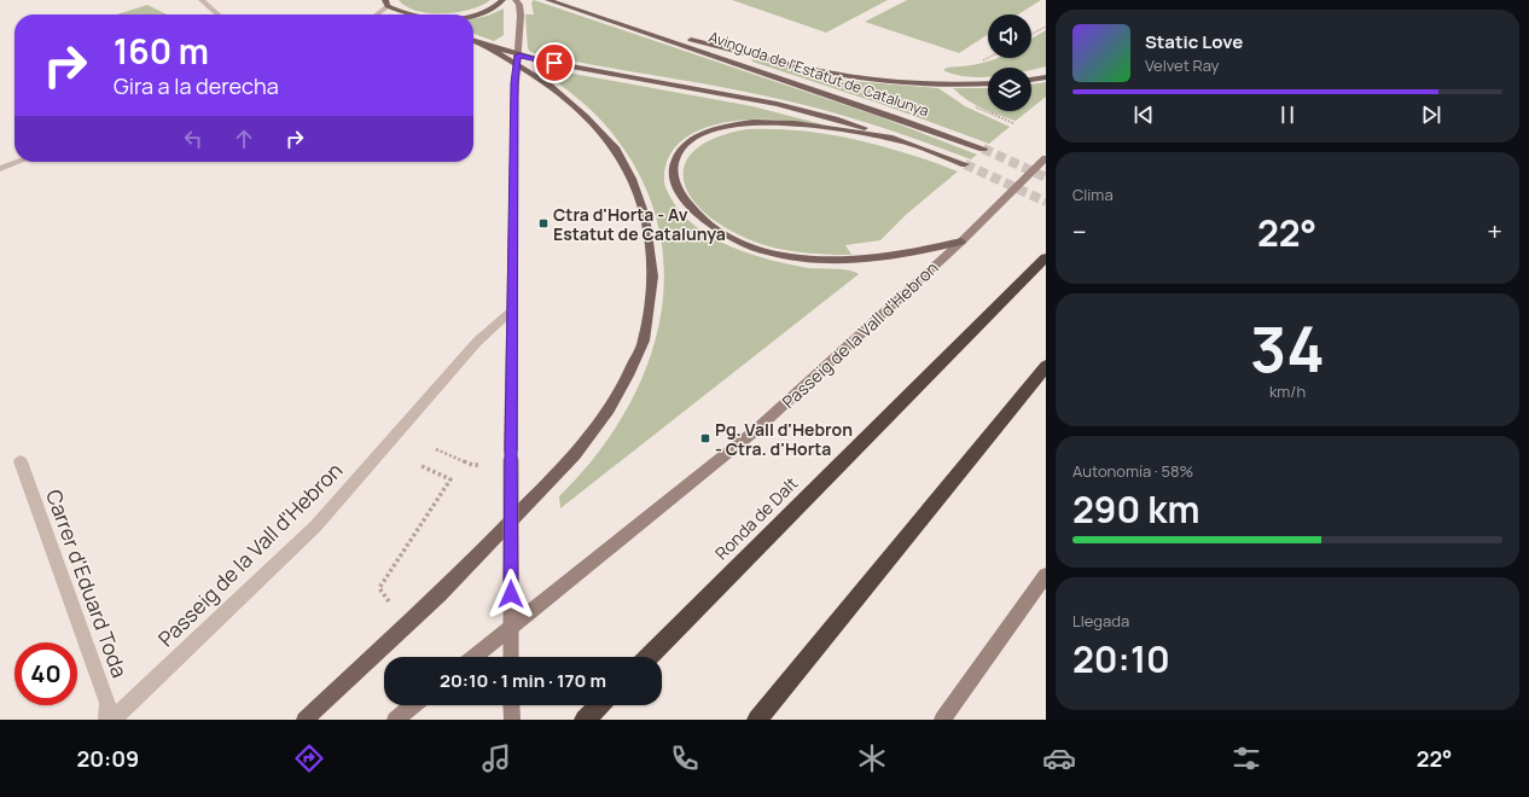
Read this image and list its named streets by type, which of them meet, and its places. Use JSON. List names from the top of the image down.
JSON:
{
  "streets": {
    "highway": ["Ronda de Dalt"],
    "main road": ["Avinguda de l'Estatut de Catalunya"],
    "street": ["Passeig de la Vall d'Hebron", "Carrer d'Eduard Toda"]
  },
  "places": {
    "transit": ["Ctra d'Horta - Av Estatut de Catalunya", "Pg. Vall d'Hebron - Ctra. d'Horta"]
  },
  "page": {
    "turn": ["160 m", "Gira a la derecha"],
    "song": ["Static Love", "Velvet Ray"],
    "tile": [
      "Clima",
      ["34", "km/h"],
      ["Autonomía · 58%", "290 km"],
      ["Llegada", "20:10"]
    ],
    "heat": ["−", "22°", "+"],
    "limit": "40",
    "trip": "20:10 · 1 min · 170 m",
    "tabs": ["20:09", "22°"]
  }
}
